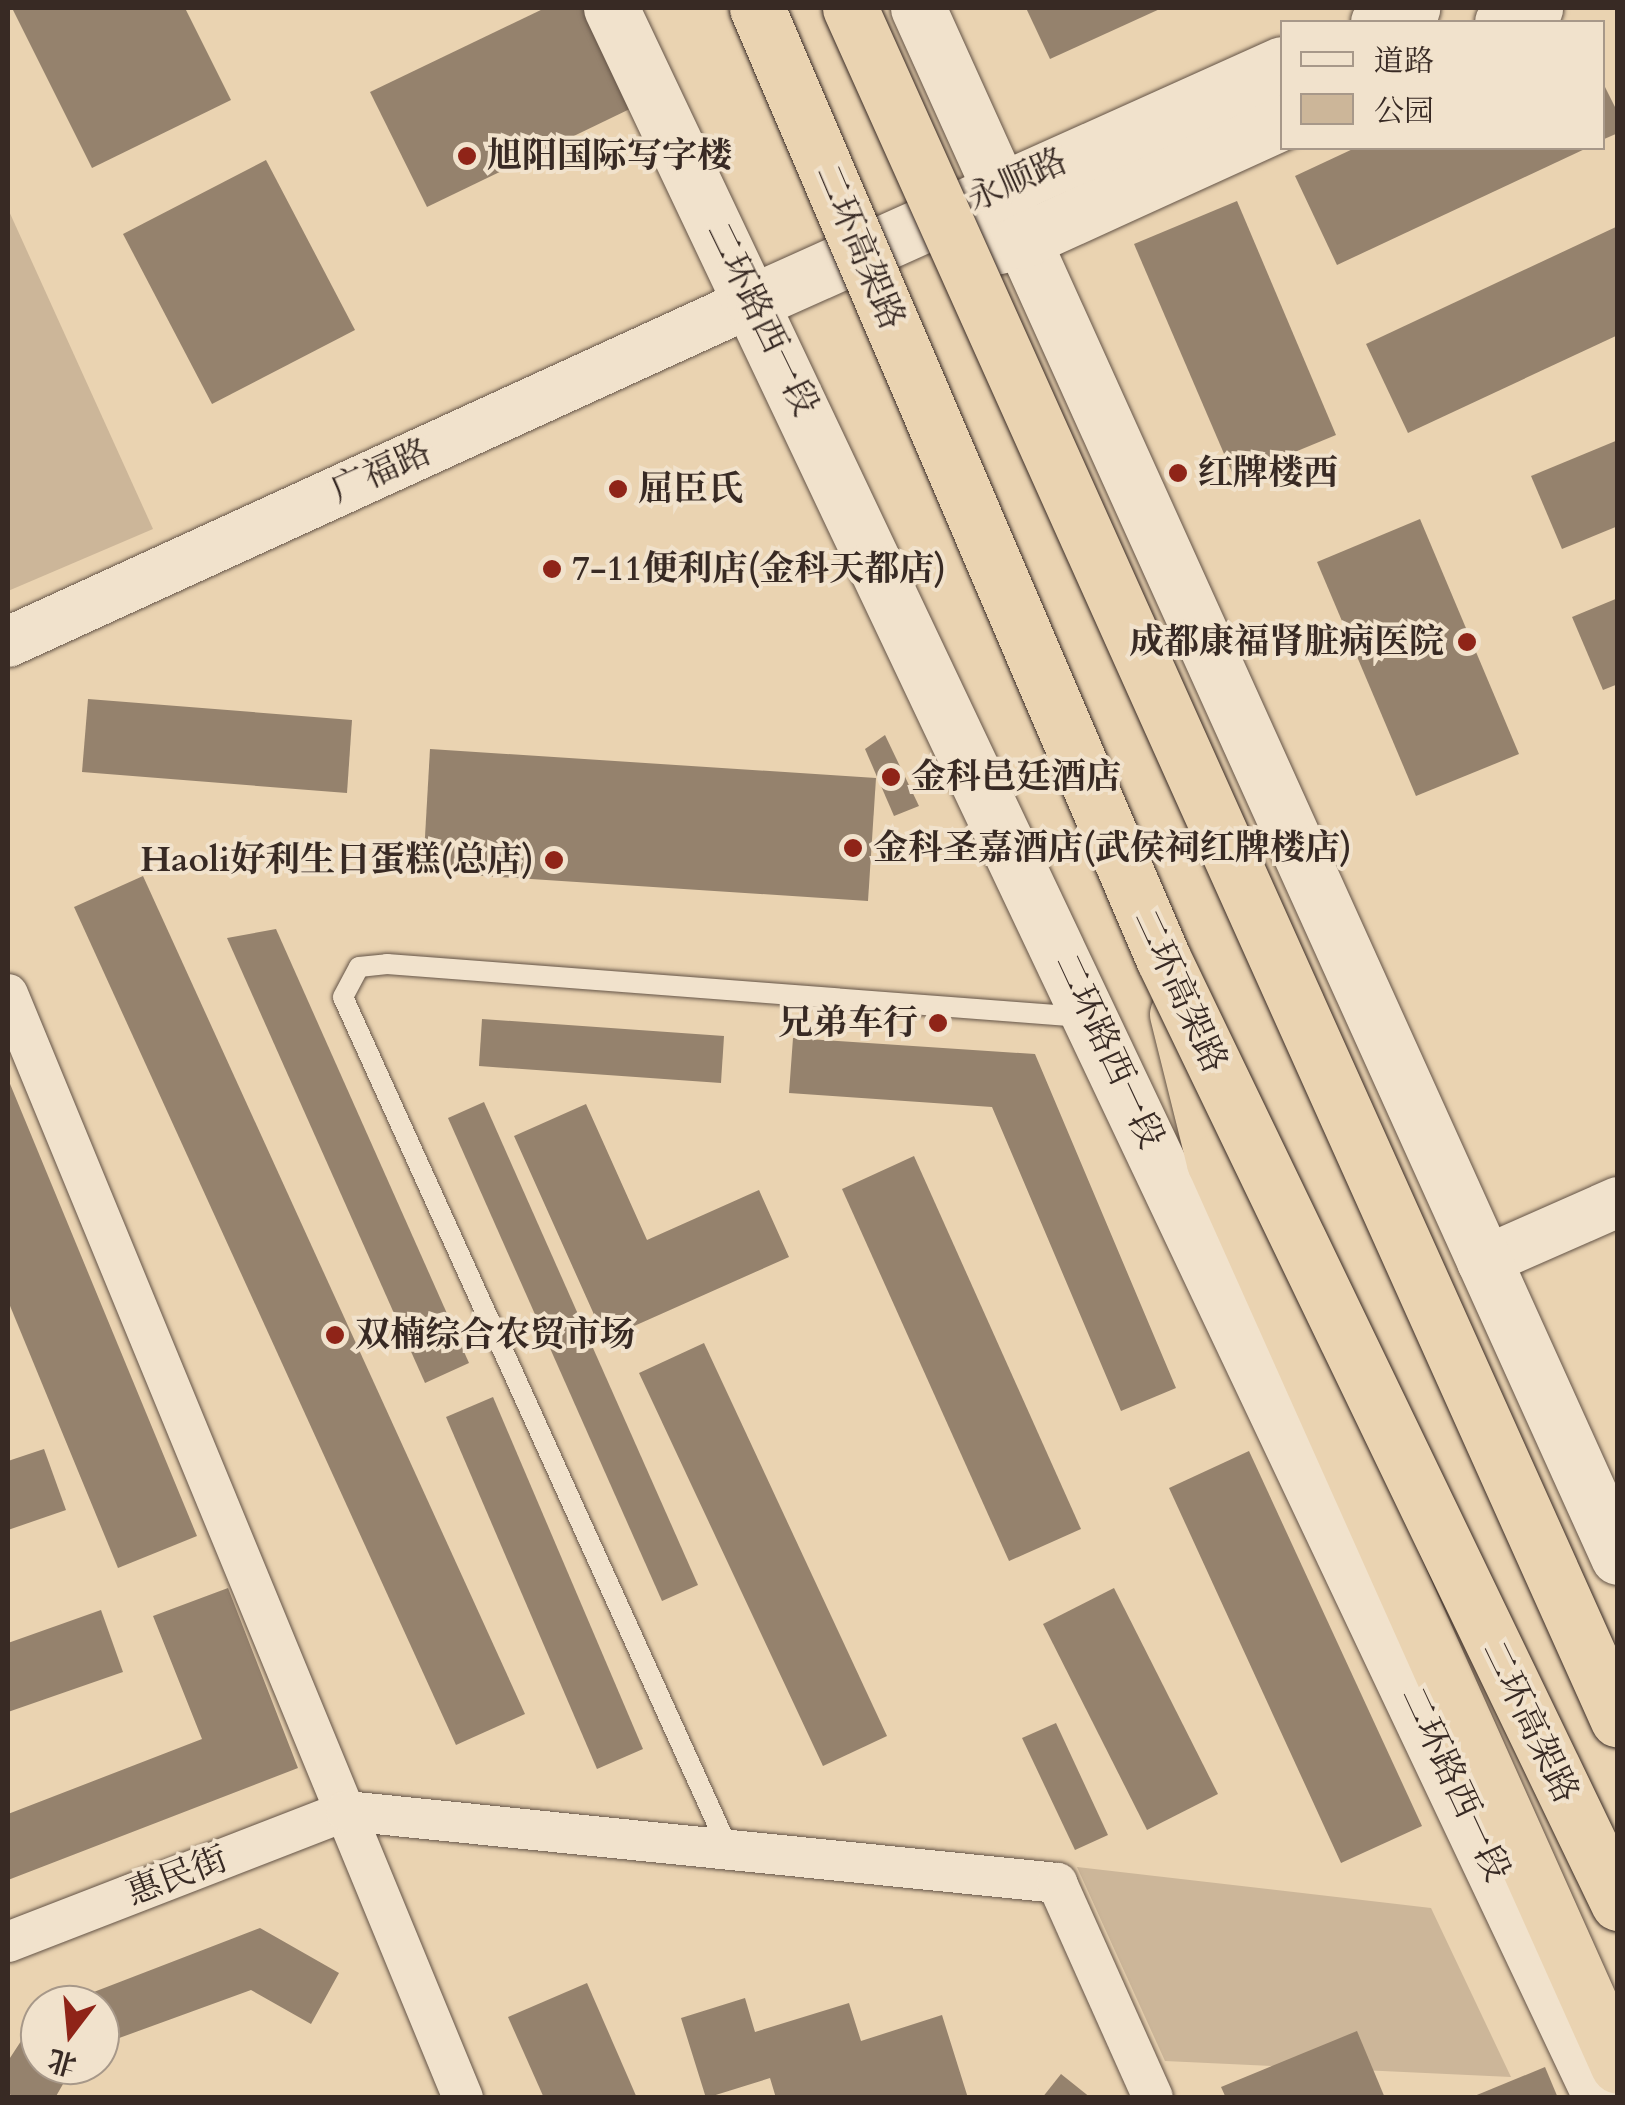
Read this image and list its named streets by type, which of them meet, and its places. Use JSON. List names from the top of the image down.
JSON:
{
  "streets": {
    "highway": ["二环高架路"],
    "main road": ["永顺路", "二环路西一段"],
    "street": ["广福路", "惠民街"]
  },
  "crossings": [
    ["永顺路", "二环路西一段"],
    ["永顺路", "广福路"],
    ["二环路西一段", "广福路"]
  ],
  "places": [
    "旭阳国际写字楼",
    "红牌楼西",
    "屈臣氏",
    "7-11便利店(金科天都店)",
    "成都康福肾脏病医院",
    "金科邑廷酒店",
    "金科圣嘉酒店(武侯祠红牌楼店)",
    "Haoli好利生日蛋糕(总店)",
    "兄弟车行",
    "双楠综合农贸市场"
  ],
  "legend": ["道路", "公园"],
  "north": "bottom"
}
